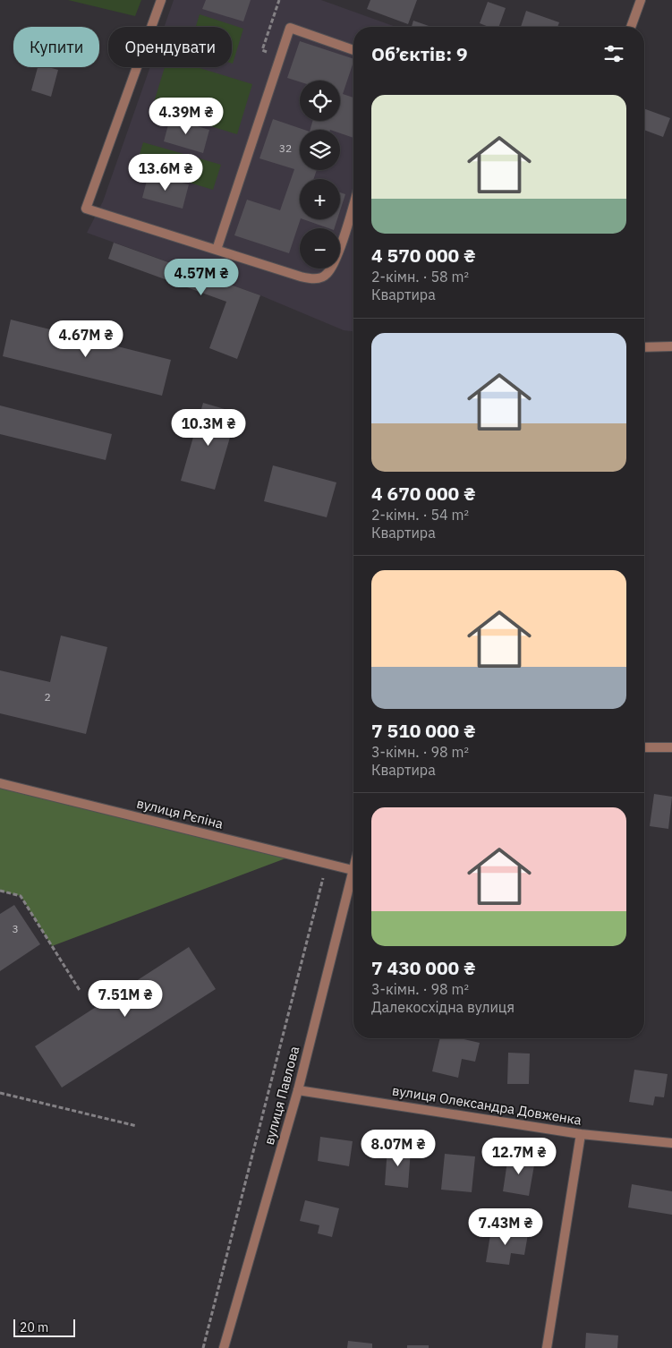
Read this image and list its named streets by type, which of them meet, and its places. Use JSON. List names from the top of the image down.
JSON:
{
  "streets": {
    "street": ["вулиця Рєпіна", "вулиця Павлова", "вулиця Олександра Довженка"]
  },
  "crossings": [
    ["вулиця Рєпіна", "вулиця Павлова"],
    ["вулиця Павлова", "вулиця Олександра Довженка"]
  ],
  "house_numbers": ["32", "2", "3"],
  "scale_bar": "20 m",
  "page": {
    "chip": ["Купити", "Орендувати"],
    "heading": "Об’єктів: 9",
    "map_buttons": ["+", "−"],
    "list": [
      {
        "name": "4 570 000 ₴",
        "note": "2-кімн. · 58 m² · Квартира"
      },
      {
        "name": "4 670 000 ₴",
        "note": "2-кімн. · 54 m² · Квартира"
      },
      {
        "name": "7 510 000 ₴",
        "note": "3-кімн. · 98 m² · Квартира"
      },
      {
        "name": "7 430 000 ₴",
        "note": "3-кімн. · 98 m² · Далекосхідна вулиця"
      }
    ],
    "price": [
      "4.39M ₴",
      "13.6M ₴",
      "4.57M ₴",
      "4.67M ₴",
      "10.3M ₴",
      "7.51M ₴",
      "8.07M ₴",
      "12.7M ₴",
      "7.43M ₴"
    ],
    "scale": "20 m"
  }
}
